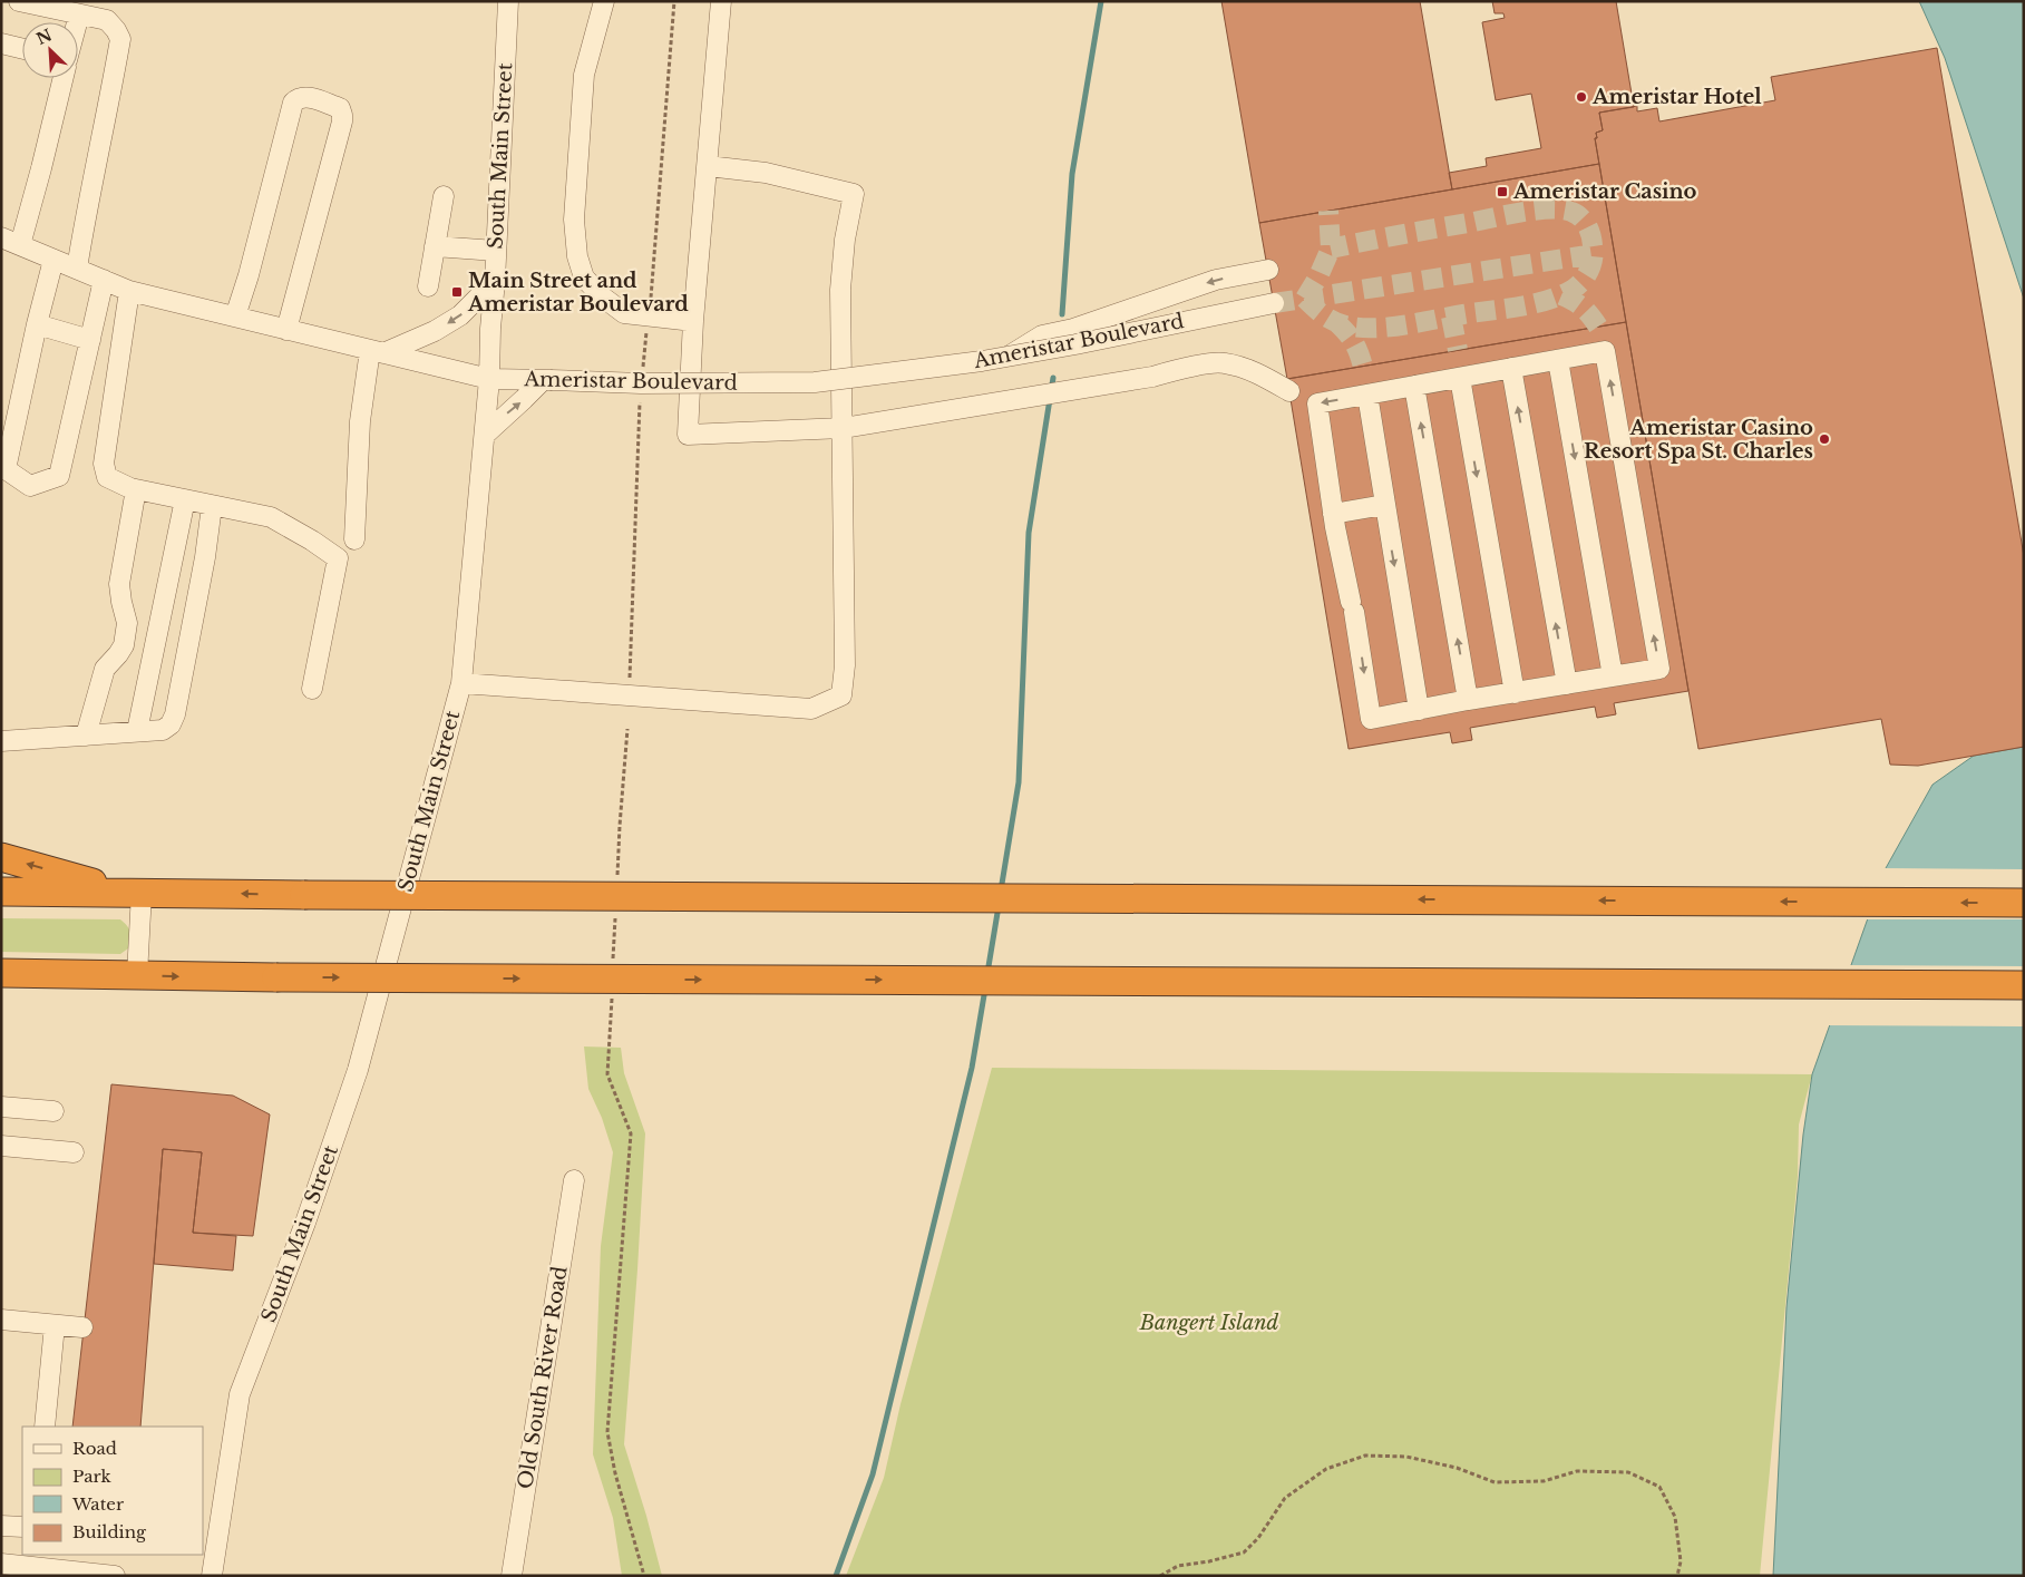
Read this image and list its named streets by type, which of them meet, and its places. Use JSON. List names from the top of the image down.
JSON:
{
  "streets": {
    "street": ["South Main Street", "Ameristar Boulevard", "Old South River Road"]
  },
  "crossings": [
    ["South Main Street", "Ameristar Boulevard"]
  ],
  "parks": ["Bangert Island"],
  "places": {
    "other": ["Ameristar Hotel", "Ameristar Casino Resort Spa St. Charles"],
    "transit": ["Ameristar Casino", "Main Street and Ameristar Boulevard"]
  },
  "legend": [
    "Road",
    "Park",
    "Water",
    "Building"
  ],
  "north": "top left"
}
